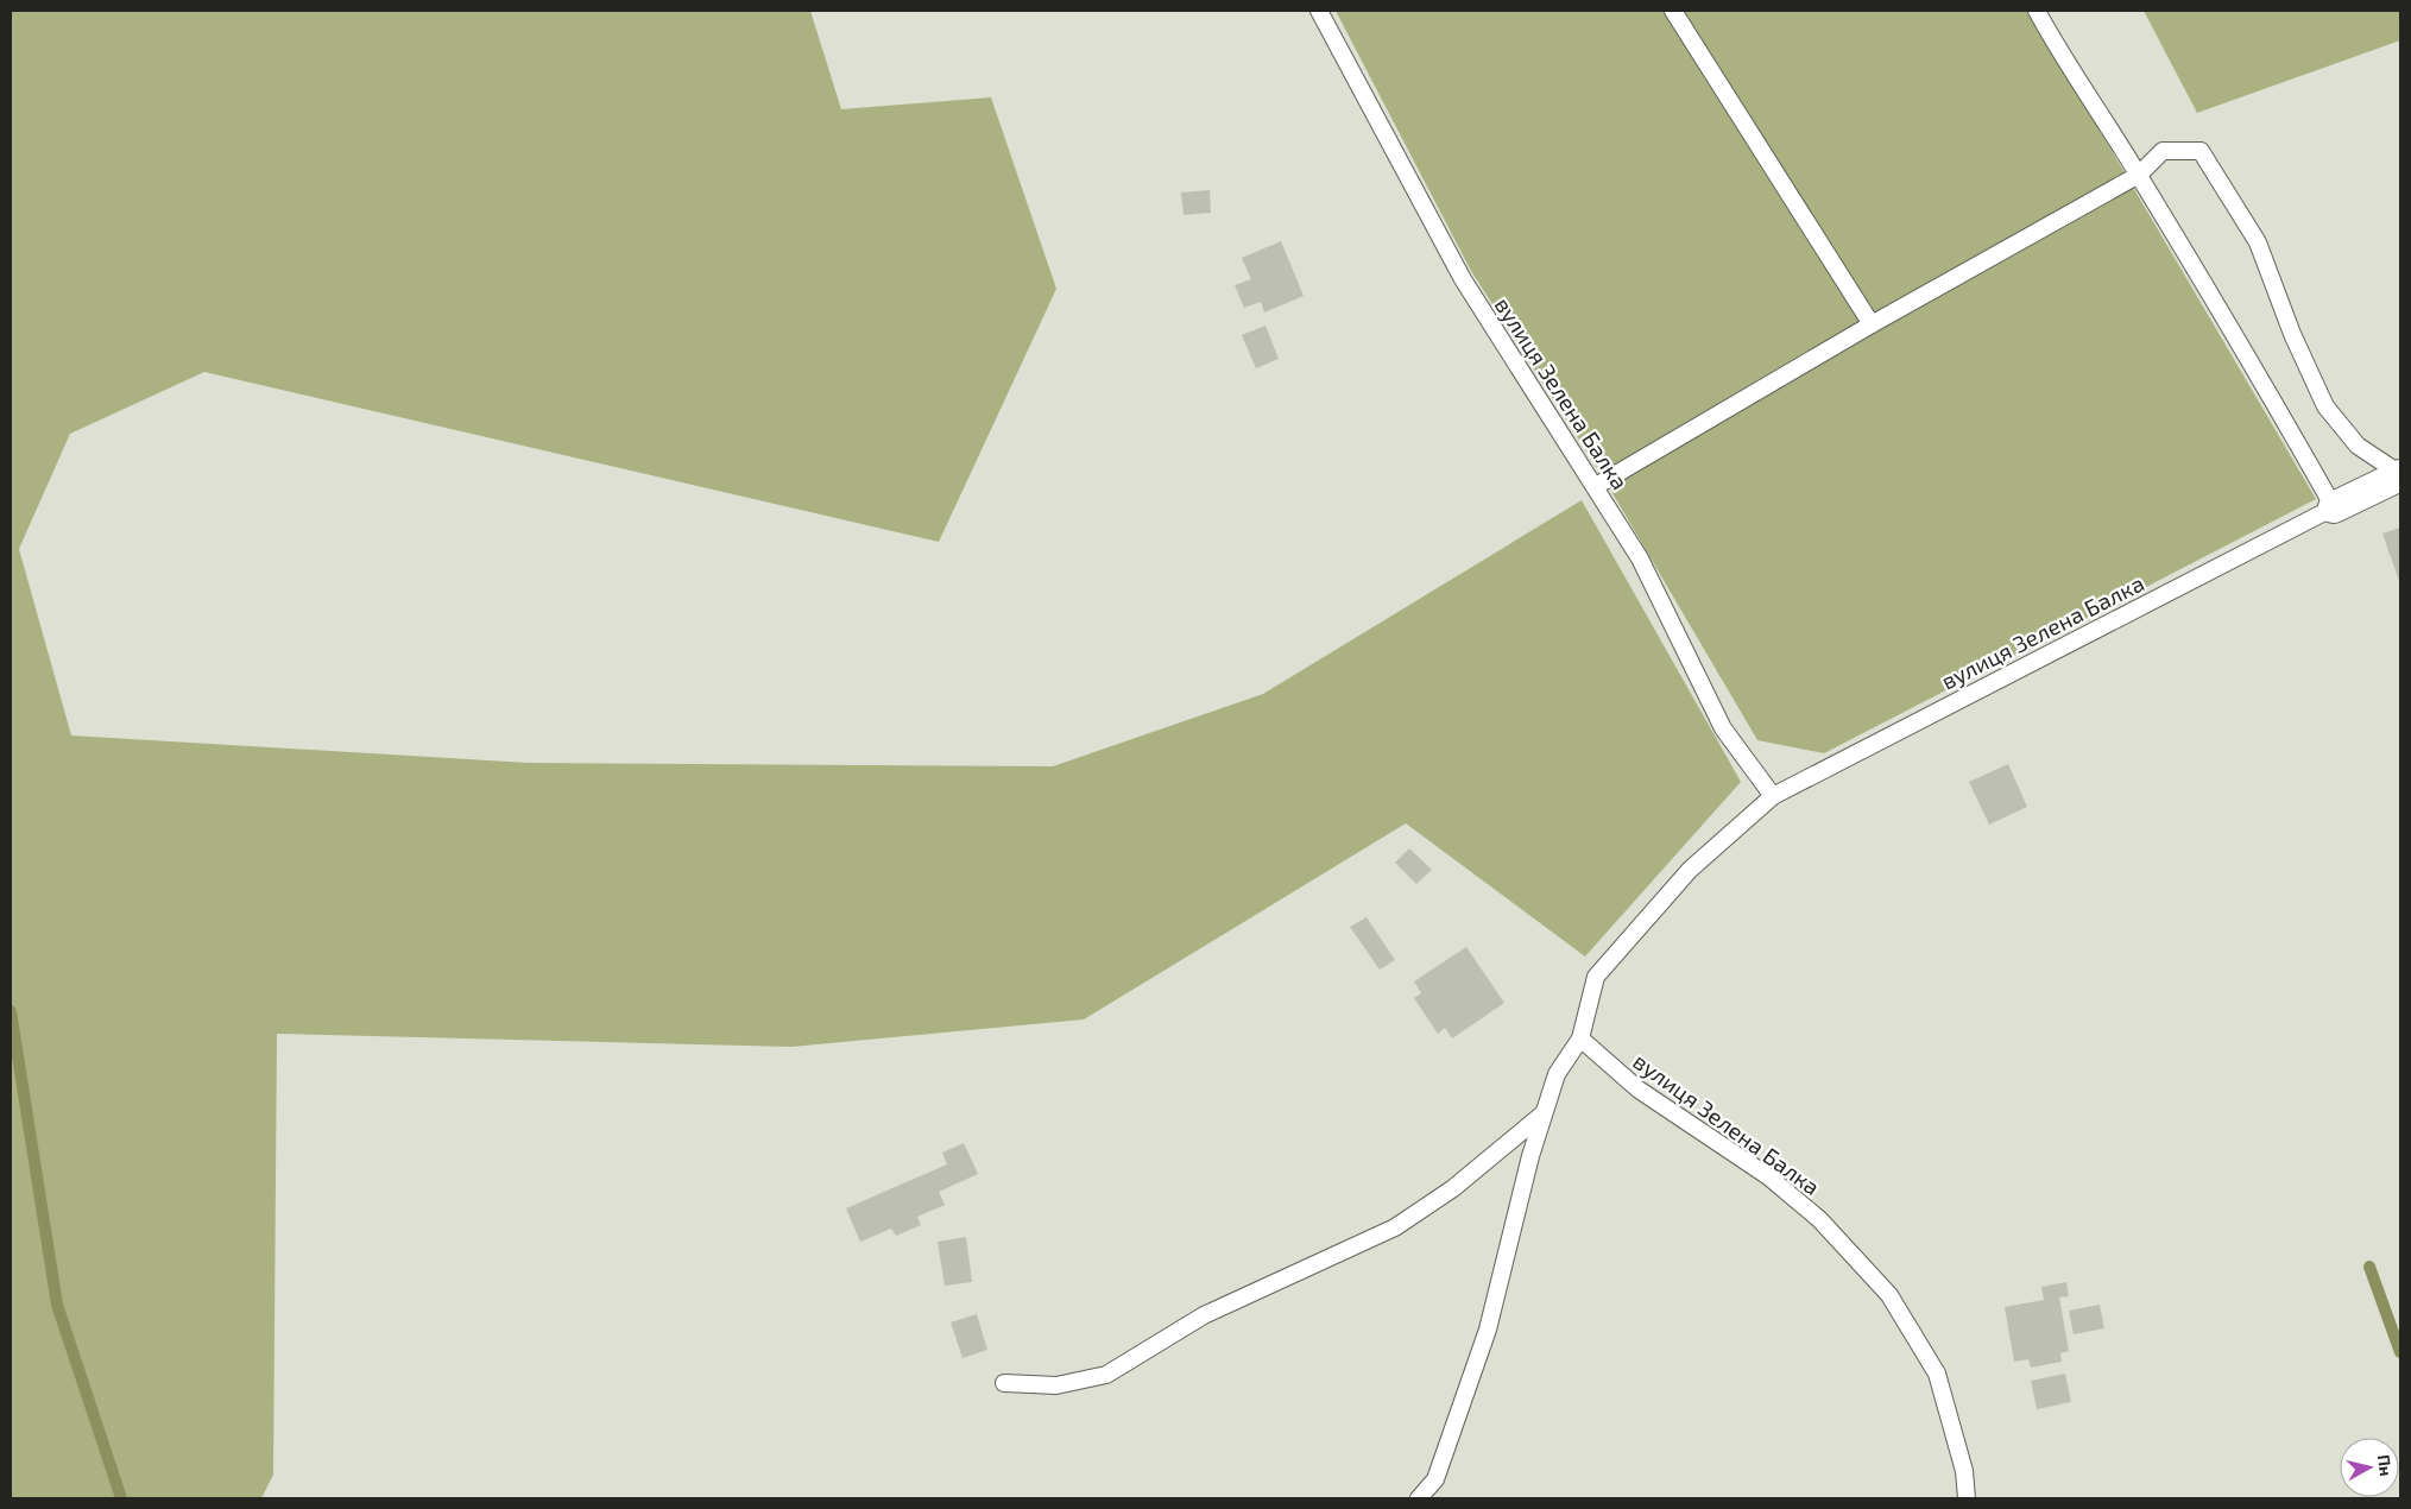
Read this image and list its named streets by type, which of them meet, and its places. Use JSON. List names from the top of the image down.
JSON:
{
  "streets": {
    "lane": ["вулиця Зелена Балка"]
  },
  "north": "right"
}
